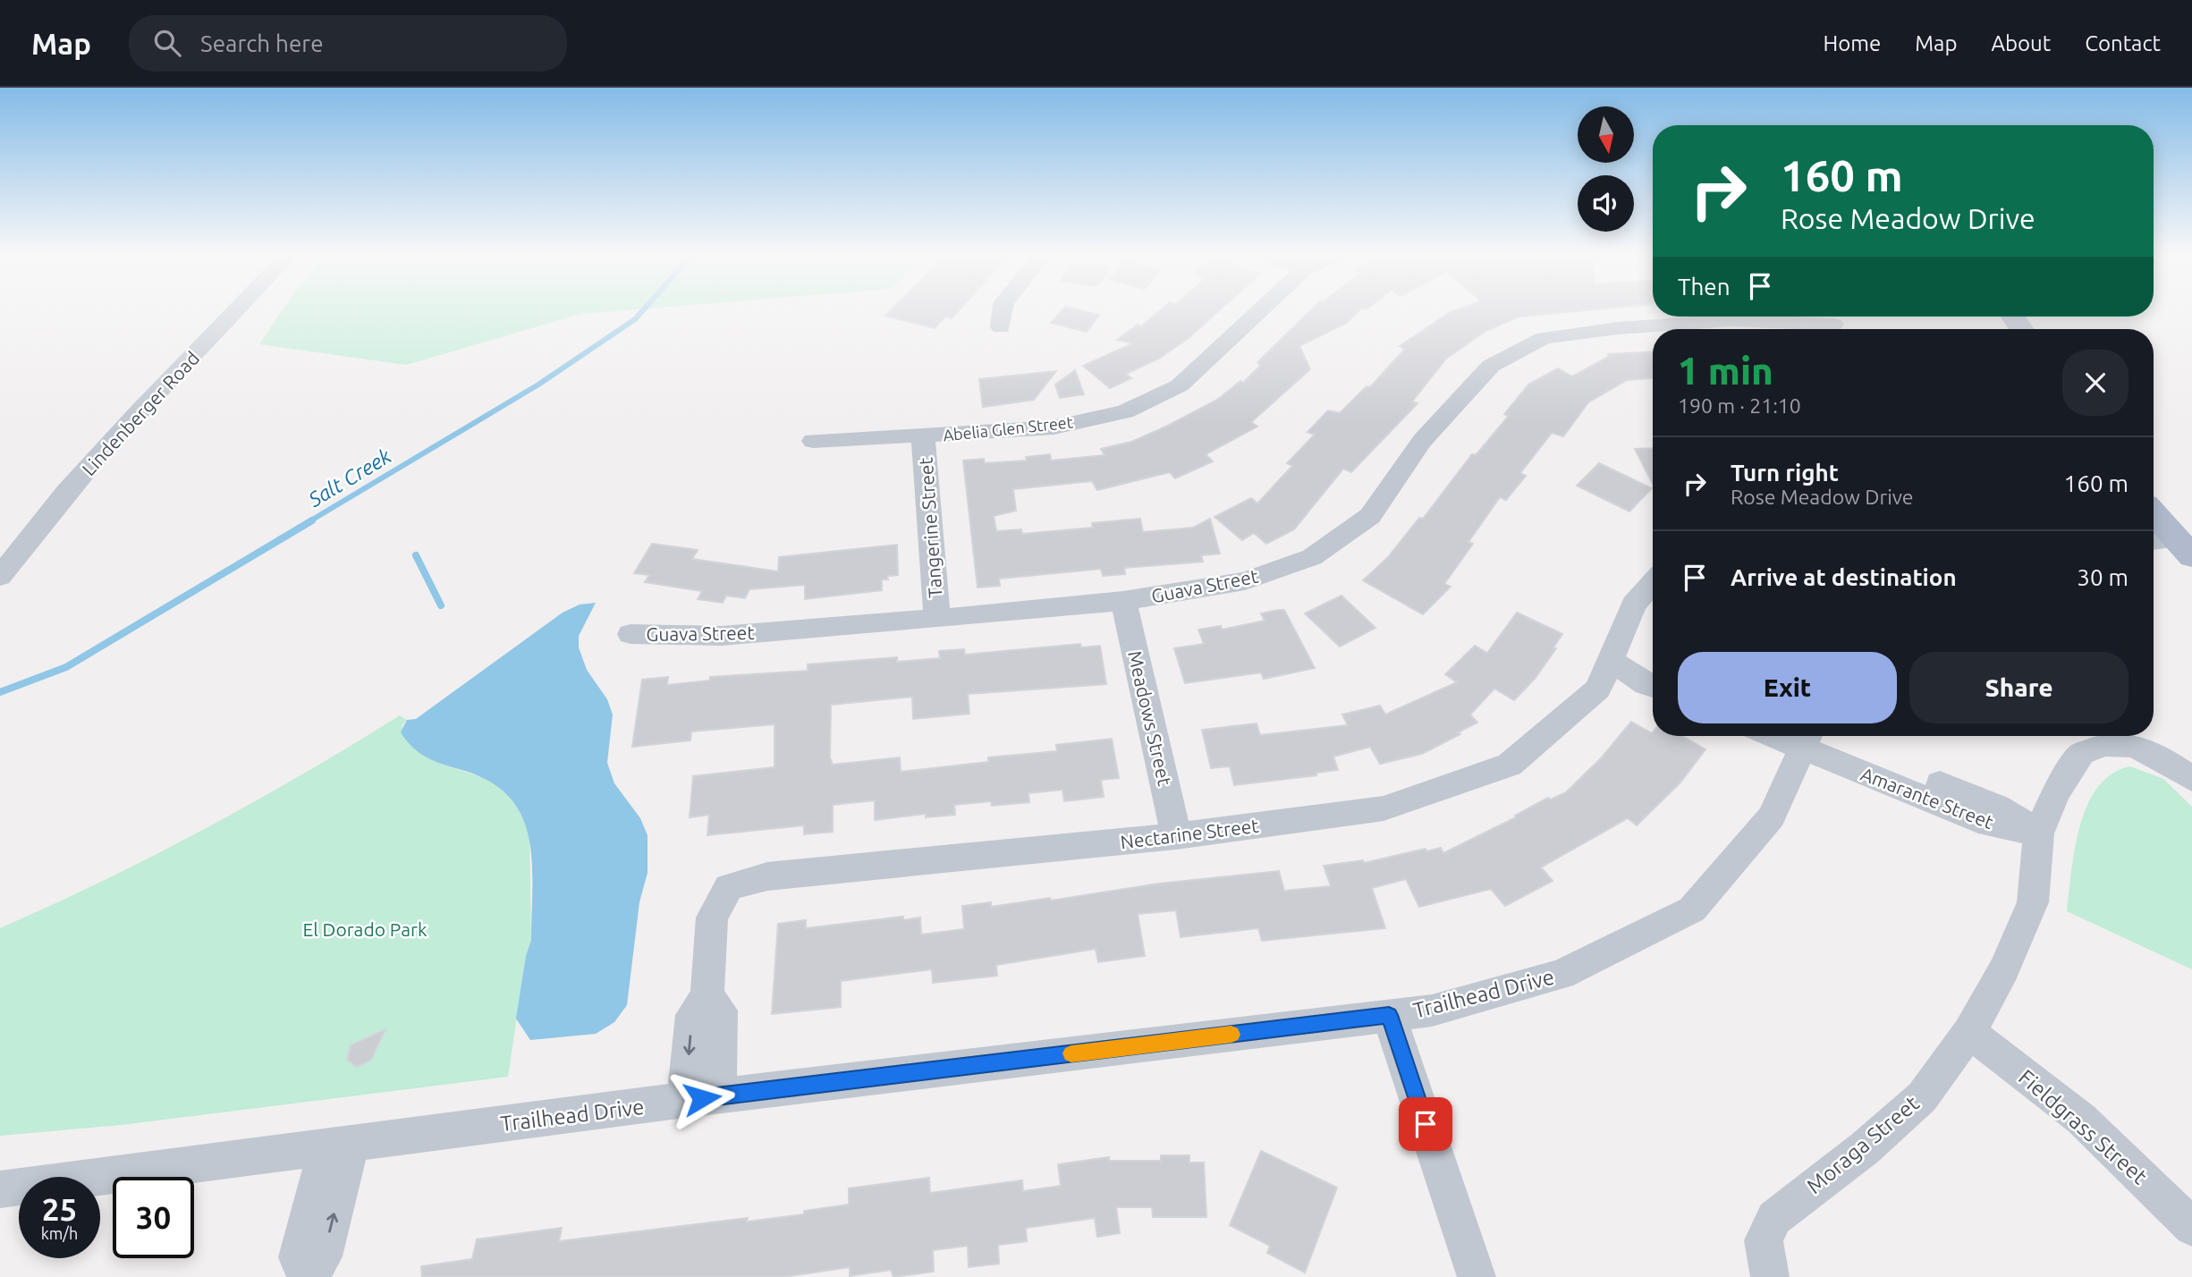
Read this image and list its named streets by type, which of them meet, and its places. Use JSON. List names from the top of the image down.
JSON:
{
  "streets": {
    "street": [
      "Lindenberger Road",
      "Abelia Glen Street",
      "Tangerine Street",
      "Guava Street",
      "Meadows Street",
      "Amarante Street",
      "Nectarine Street",
      "Trailhead Drive",
      "Fieldgrass Street",
      "Moraga Street"
    ]
  },
  "crossings": [
    ["Abelia Glen Street", "Tangerine Street"],
    ["Tangerine Street", "Guava Street"],
    ["Guava Street", "Meadows Street"],
    ["Meadows Street", "Nectarine Street"],
    ["Amarante Street", "Moraga Street"],
    ["Nectarine Street", "Trailhead Drive"],
    ["Fieldgrass Street", "Moraga Street"]
  ],
  "water": ["Salt Creek"],
  "parks": ["El Dorado Park"],
  "north": "bottom",
  "page": {
    "header": "Map",
    "search": "Search here",
    "nav": [
      "Home",
      "Map",
      "About",
      "Contact"
    ],
    "turn": ["160 m", "Rose Meadow Drive"],
    "then": "Then",
    "heading": ["1 min", "190 m · 21:10"],
    "list": [
      {
        "name": "Turn right",
        "note": "Rose Meadow Drive",
        "value": "160 m"
      },
      {
        "name": "Arrive at destination",
        "value": "30 m"
      }
    ],
    "buttons": ["Exit", "Share"],
    "speed": "25 km/h",
    "limit": "30"
  }
}
